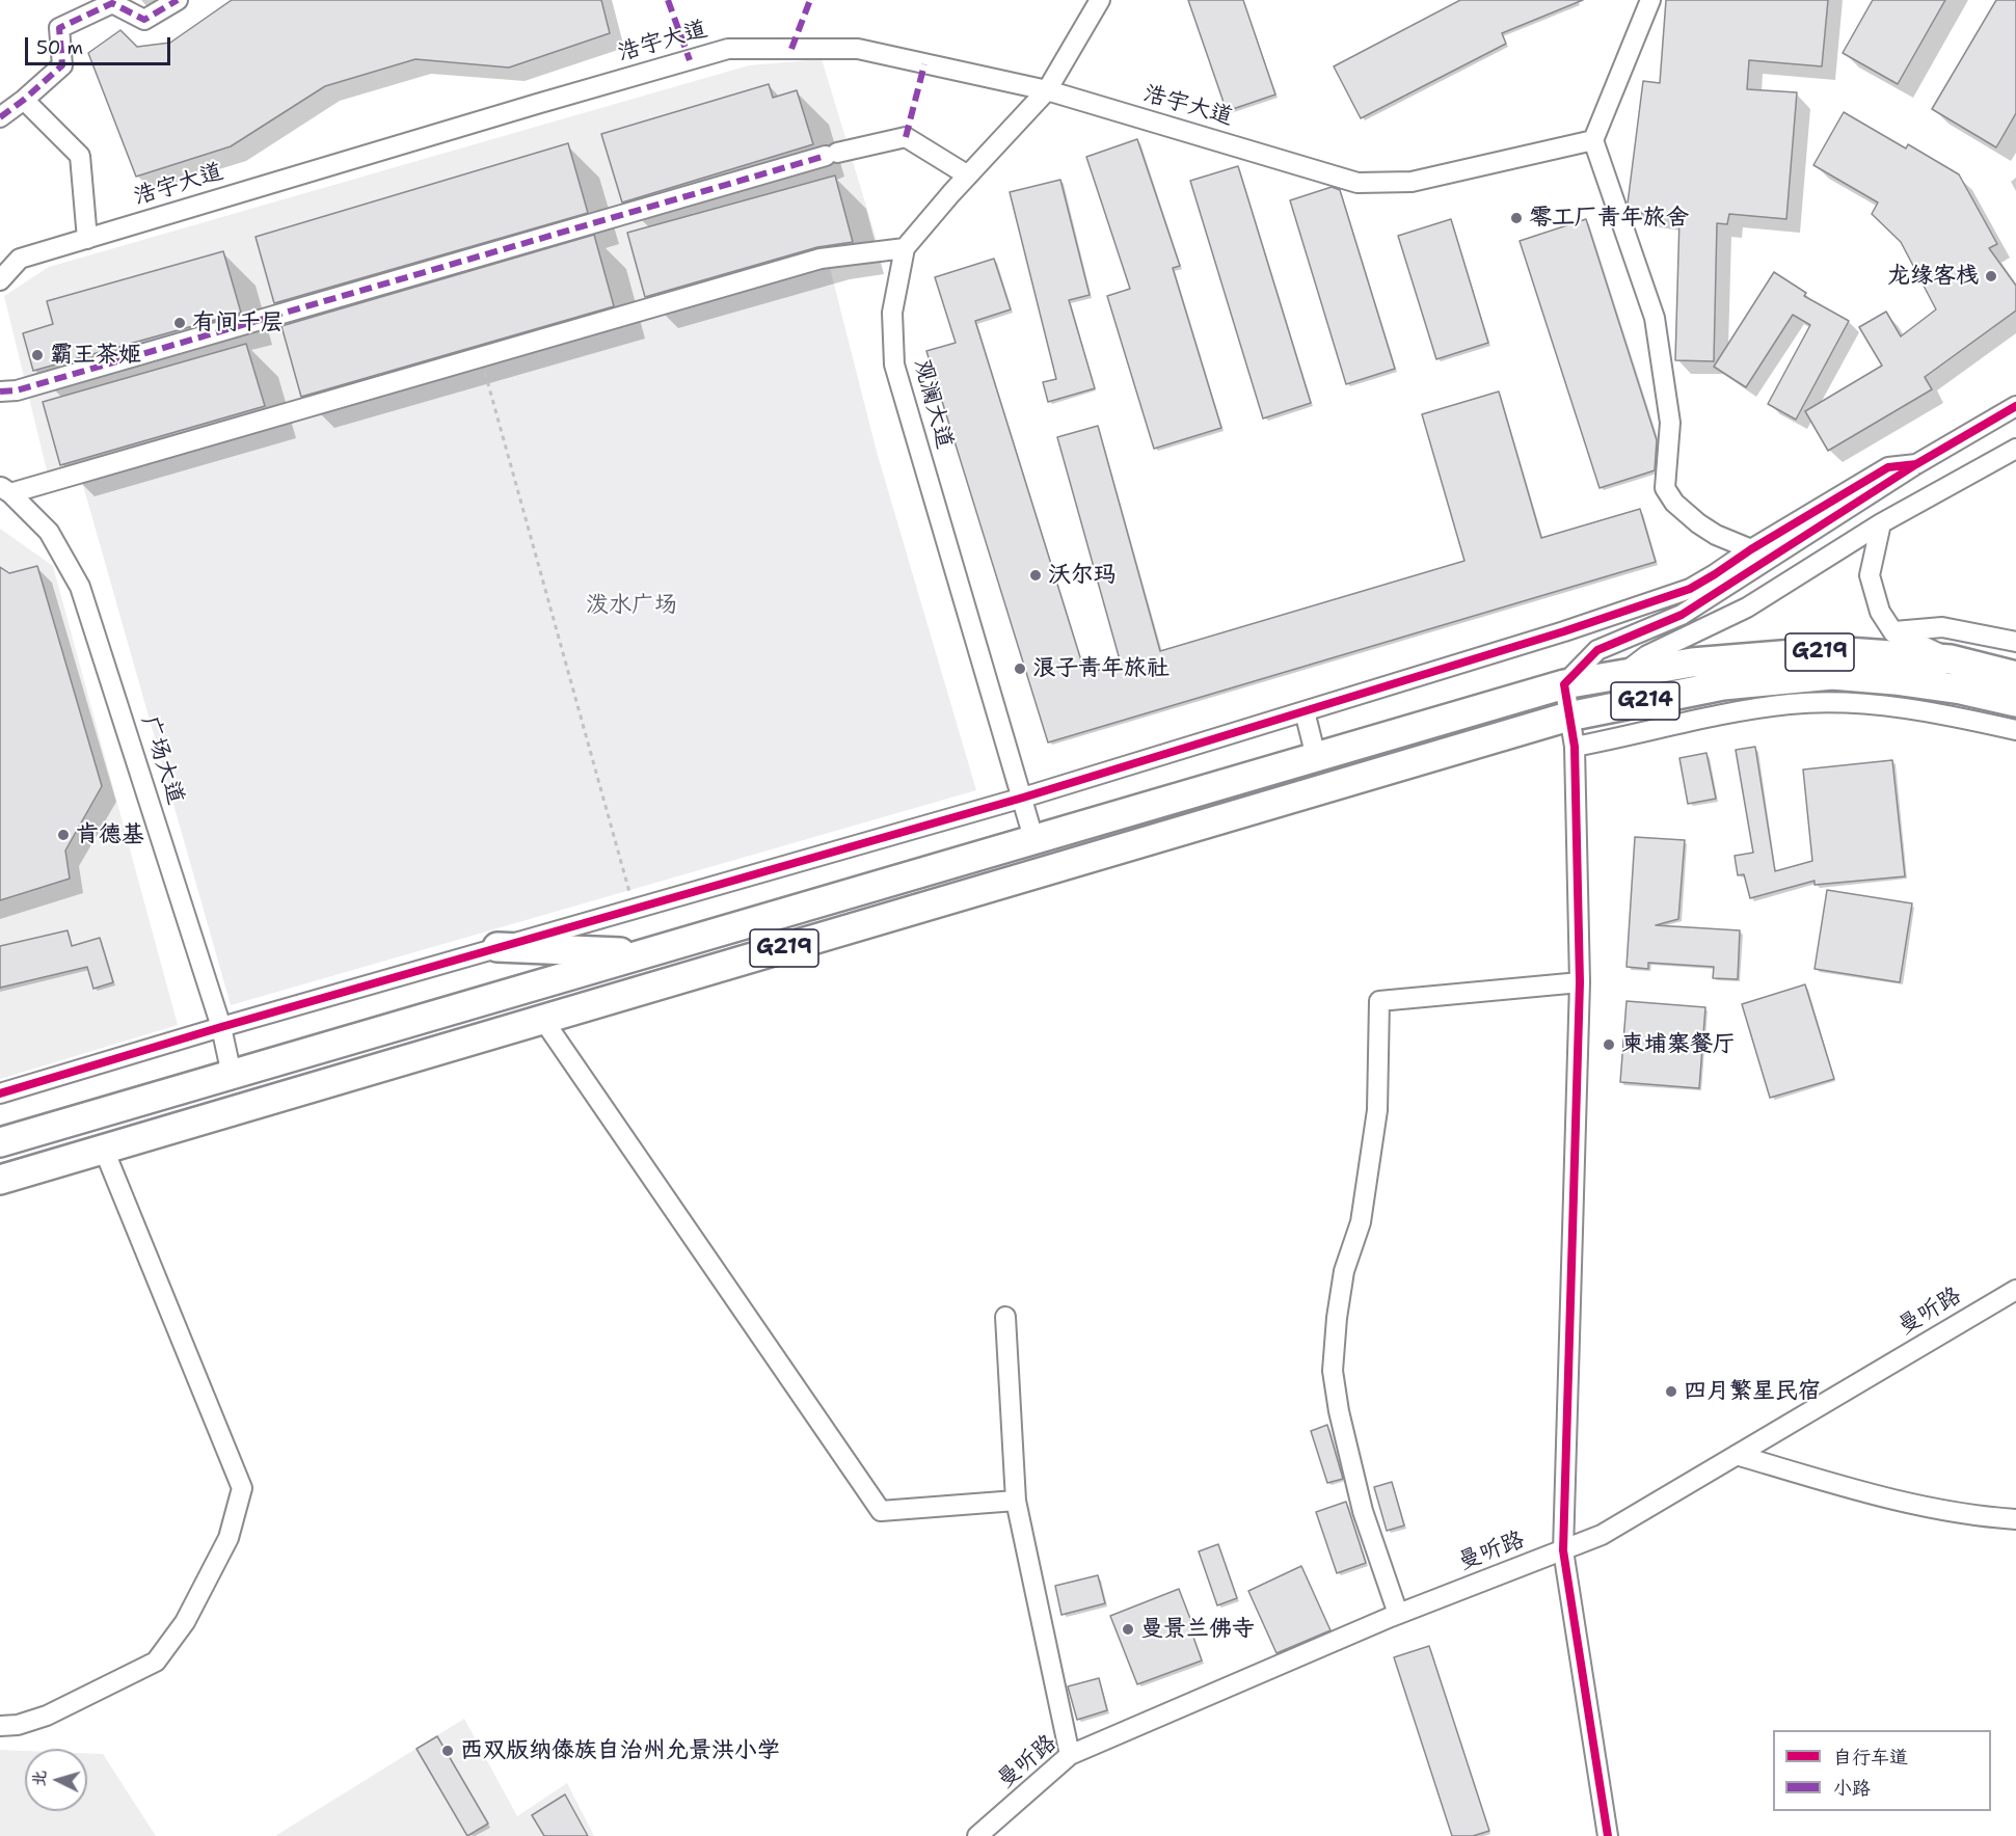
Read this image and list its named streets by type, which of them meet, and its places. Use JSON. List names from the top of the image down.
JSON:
{
  "streets": {
    "highway": ["G219", "G214"],
    "street": [
      "浩宇大道",
      "观澜大道",
      "广场大道",
      "曼听路"
    ]
  },
  "crossings": [
    ["浩宇大道", "观澜大道"],
    ["观澜大道", "G219"],
    ["G219", "G214"],
    ["G219", "广场大道"]
  ],
  "parks": ["泼水广场"],
  "places": [
    "零工厂青年旅舍",
    "龙缘客栈",
    "有间千层",
    "霸王茶姬",
    "沃尔玛",
    "浪子青年旅社",
    "肯德基",
    "柬埔寨餐厅",
    "四月繁星民宿",
    "曼景兰佛寺",
    "西双版纳傣族自治州允景洪小学"
  ],
  "legend": ["自行车道", "小路"],
  "scale_bar": "50 m",
  "north": "left"
}
